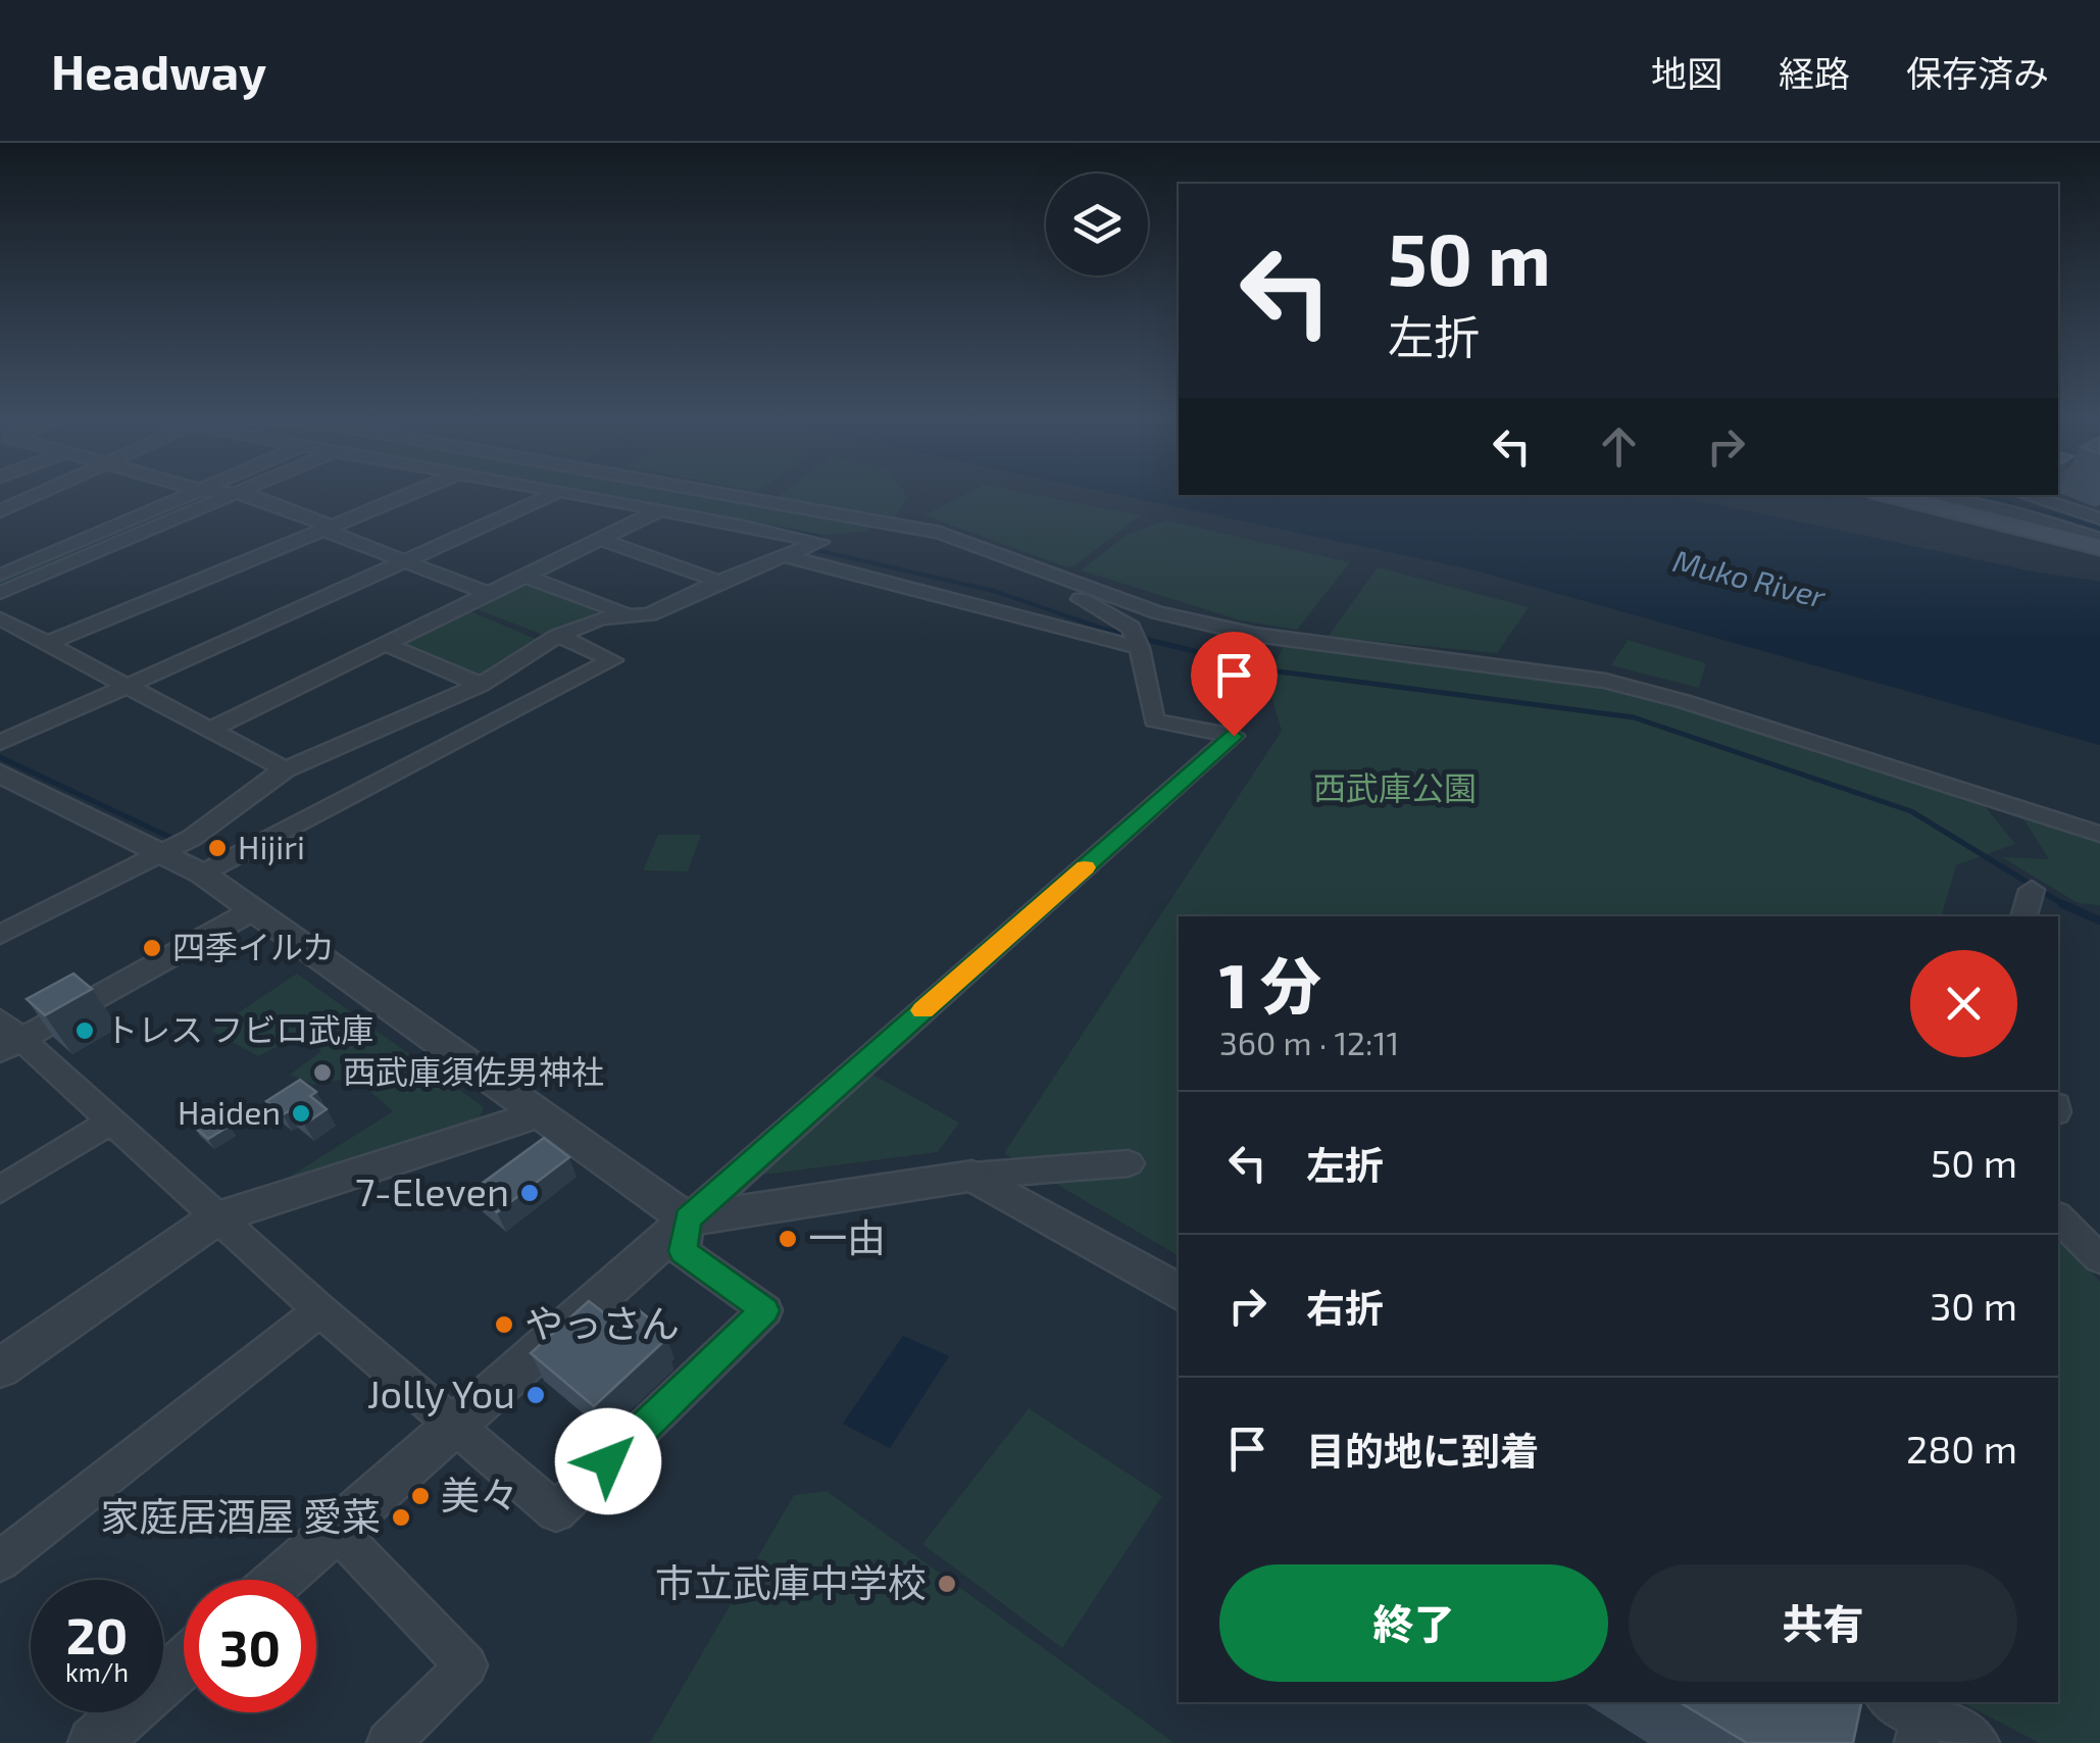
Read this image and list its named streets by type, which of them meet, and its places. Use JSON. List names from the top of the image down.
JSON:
{
  "water": ["Muko River"],
  "parks": ["西武庫公園"],
  "places": [
    "Hijiri",
    "四季イルカ",
    "トレス フビロ武庫",
    "西武庫須佐男神社",
    "Haiden",
    "7-Eleven",
    "一由",
    "やっさん",
    "Jolly You",
    "美々",
    "家庭居酒屋 愛菜",
    "市立武庫中学校"
  ],
  "page": {
    "header": "Headway",
    "nav": ["地図", "経路", "保存済み"],
    "turn": ["50 m", "左折"],
    "heading": ["1 分", "360 m · 12:11"],
    "list": [
      {
        "name": "左折",
        "value": "50 m"
      },
      {
        "name": "右折",
        "value": "30 m"
      },
      {
        "name": "目的地に到着",
        "value": "280 m"
      }
    ],
    "buttons": ["終了", "共有"],
    "speed": "20 km/h",
    "limit": "30"
  }
}
